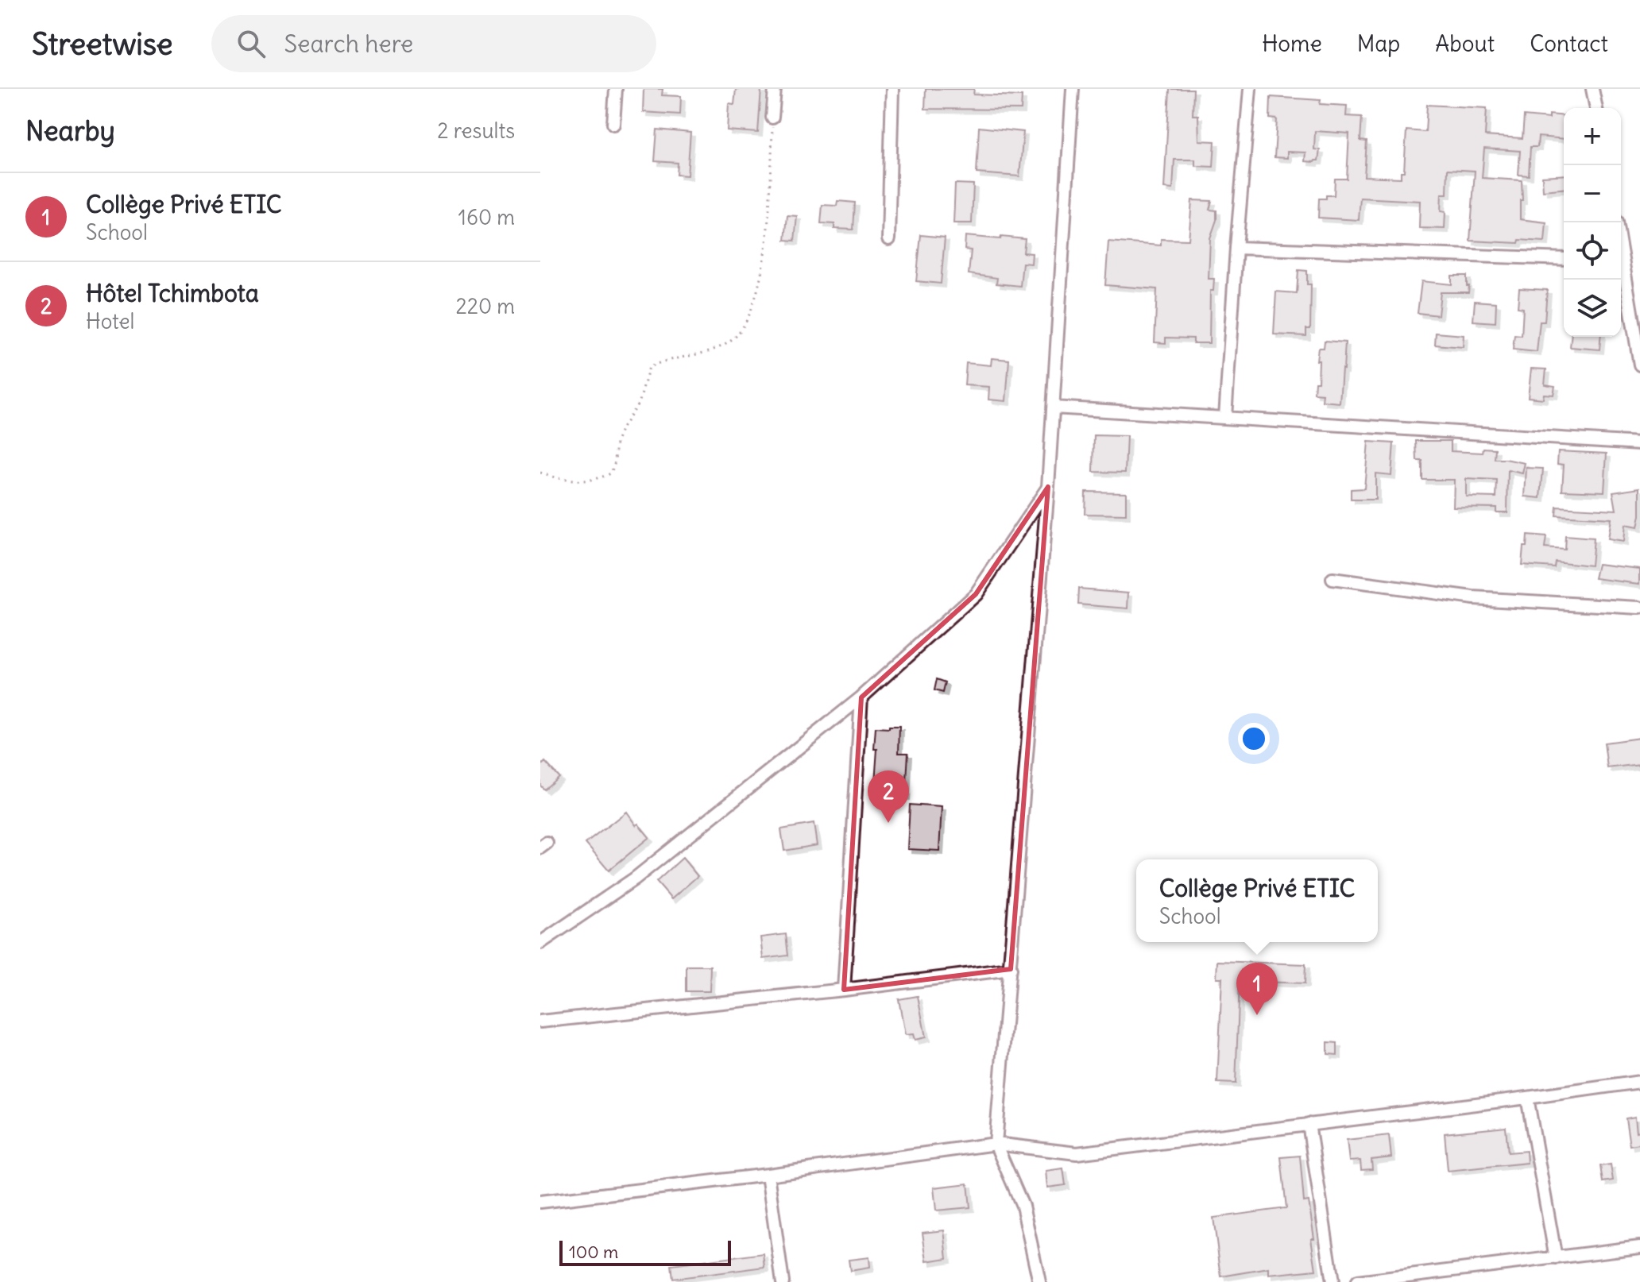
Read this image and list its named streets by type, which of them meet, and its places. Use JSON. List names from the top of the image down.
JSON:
{
  "scale_bar": "100 m",
  "page": {
    "header": "Streetwise",
    "search": "Search here",
    "nav": [
      "Home",
      "Map",
      "About",
      "Contact"
    ],
    "heading": ["Nearby", "2 results"],
    "map_buttons": ["+", "−"],
    "list": [
      {
        "mark": "1",
        "name": "Collège Privé ETIC",
        "note": "School",
        "value": "160 m"
      },
      {
        "mark": "2",
        "name": "Hôtel Tchimbota",
        "note": "Hotel",
        "value": "220 m"
      }
    ],
    "pins": ["2", "1"],
    "popup": ["Collège Privé ETIC", "School"],
    "scale": "100 m"
  }
}
